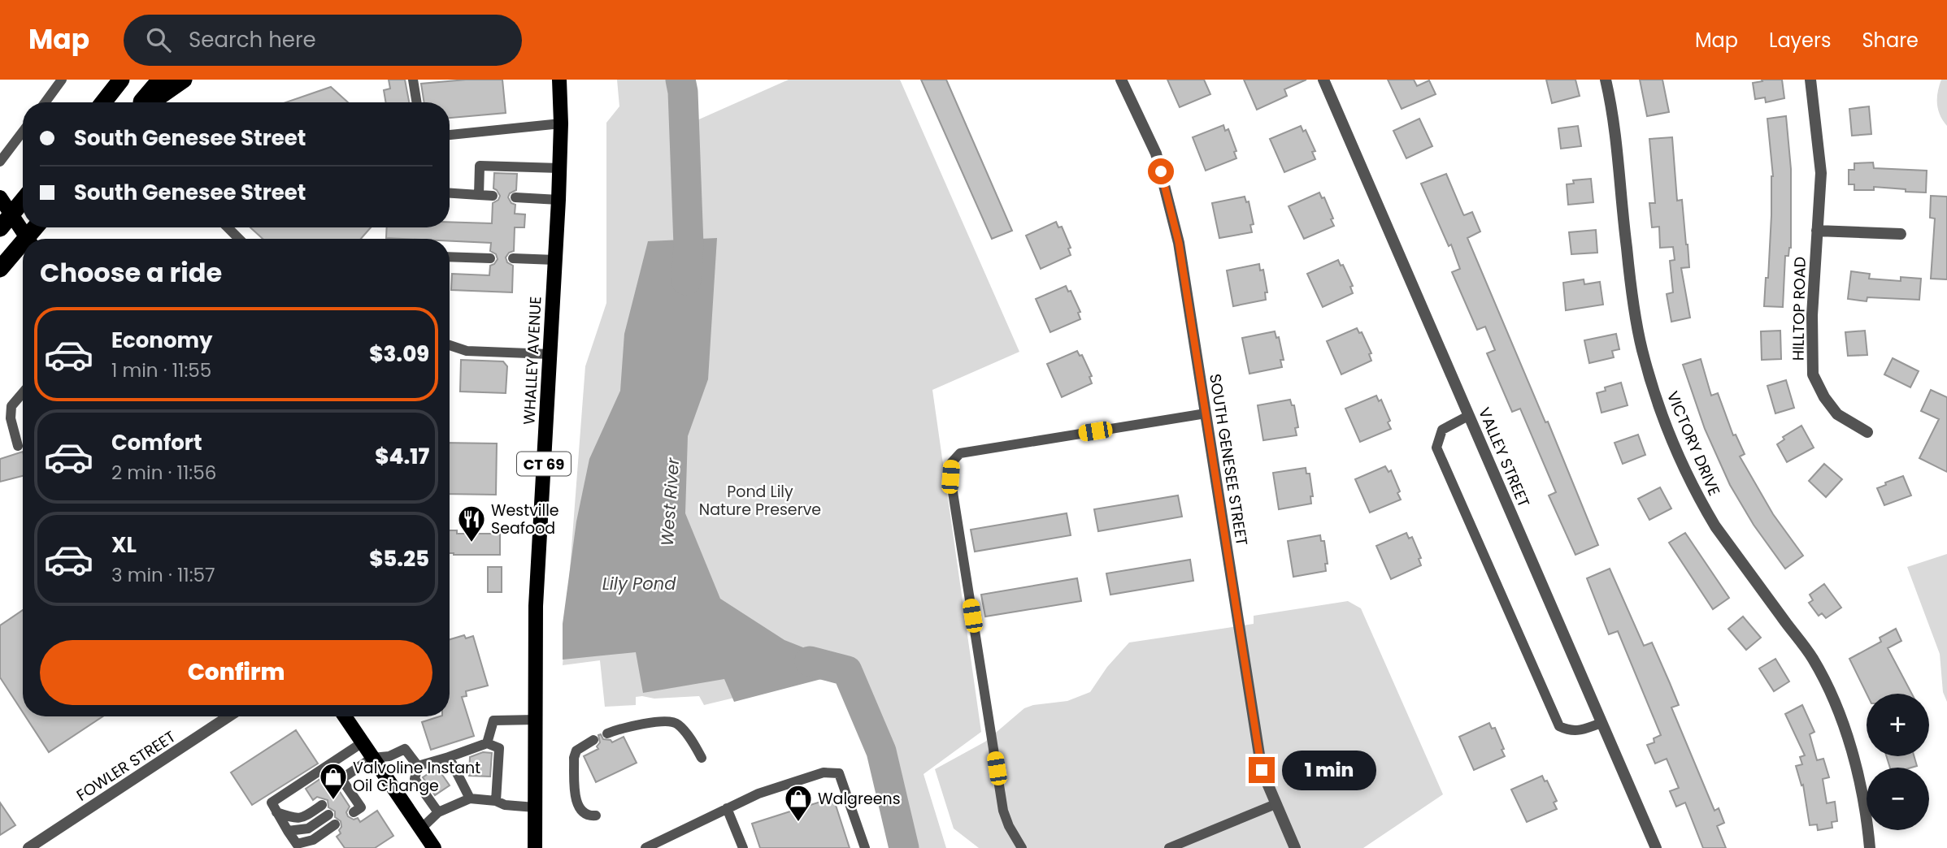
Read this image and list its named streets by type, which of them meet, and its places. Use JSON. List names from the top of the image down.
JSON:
{
  "streets": {
    "main road": ["WHALLEY AVENUE", "CT 69"],
    "street": [
      "HILLTOP ROAD",
      "VICTORY DRIVE",
      "VALLEY STREET",
      "SOUTH GENESEE STREET",
      "FOWLER STREET"
    ]
  },
  "water": ["West River", "Lily Pond"],
  "parks": ["Pond Lily Nature Preserve"],
  "places": {
    "restaurant": ["Westville Seafood"],
    "shop": ["Valvoline Instant Oil Change", "Walgreens"]
  },
  "page": {
    "header": "Map",
    "search": "Search here",
    "nav": ["Map", "Layers", "Share"],
    "banner": ["South Genesee Street", "South Genesee Street"],
    "heading": "Choose a ride",
    "list": [
      {
        "name": "Economy",
        "note": "1 min · 11:55",
        "value": "$3.09"
      },
      {
        "name": "Comfort",
        "note": "2 min · 11:56",
        "value": "$4.17"
      },
      {
        "name": "XL",
        "note": "3 min · 11:57",
        "value": "$5.25"
      }
    ],
    "buttons": "Confirm",
    "map_buttons": ["+", "−"],
    "bubble": "1 min"
  }
}
